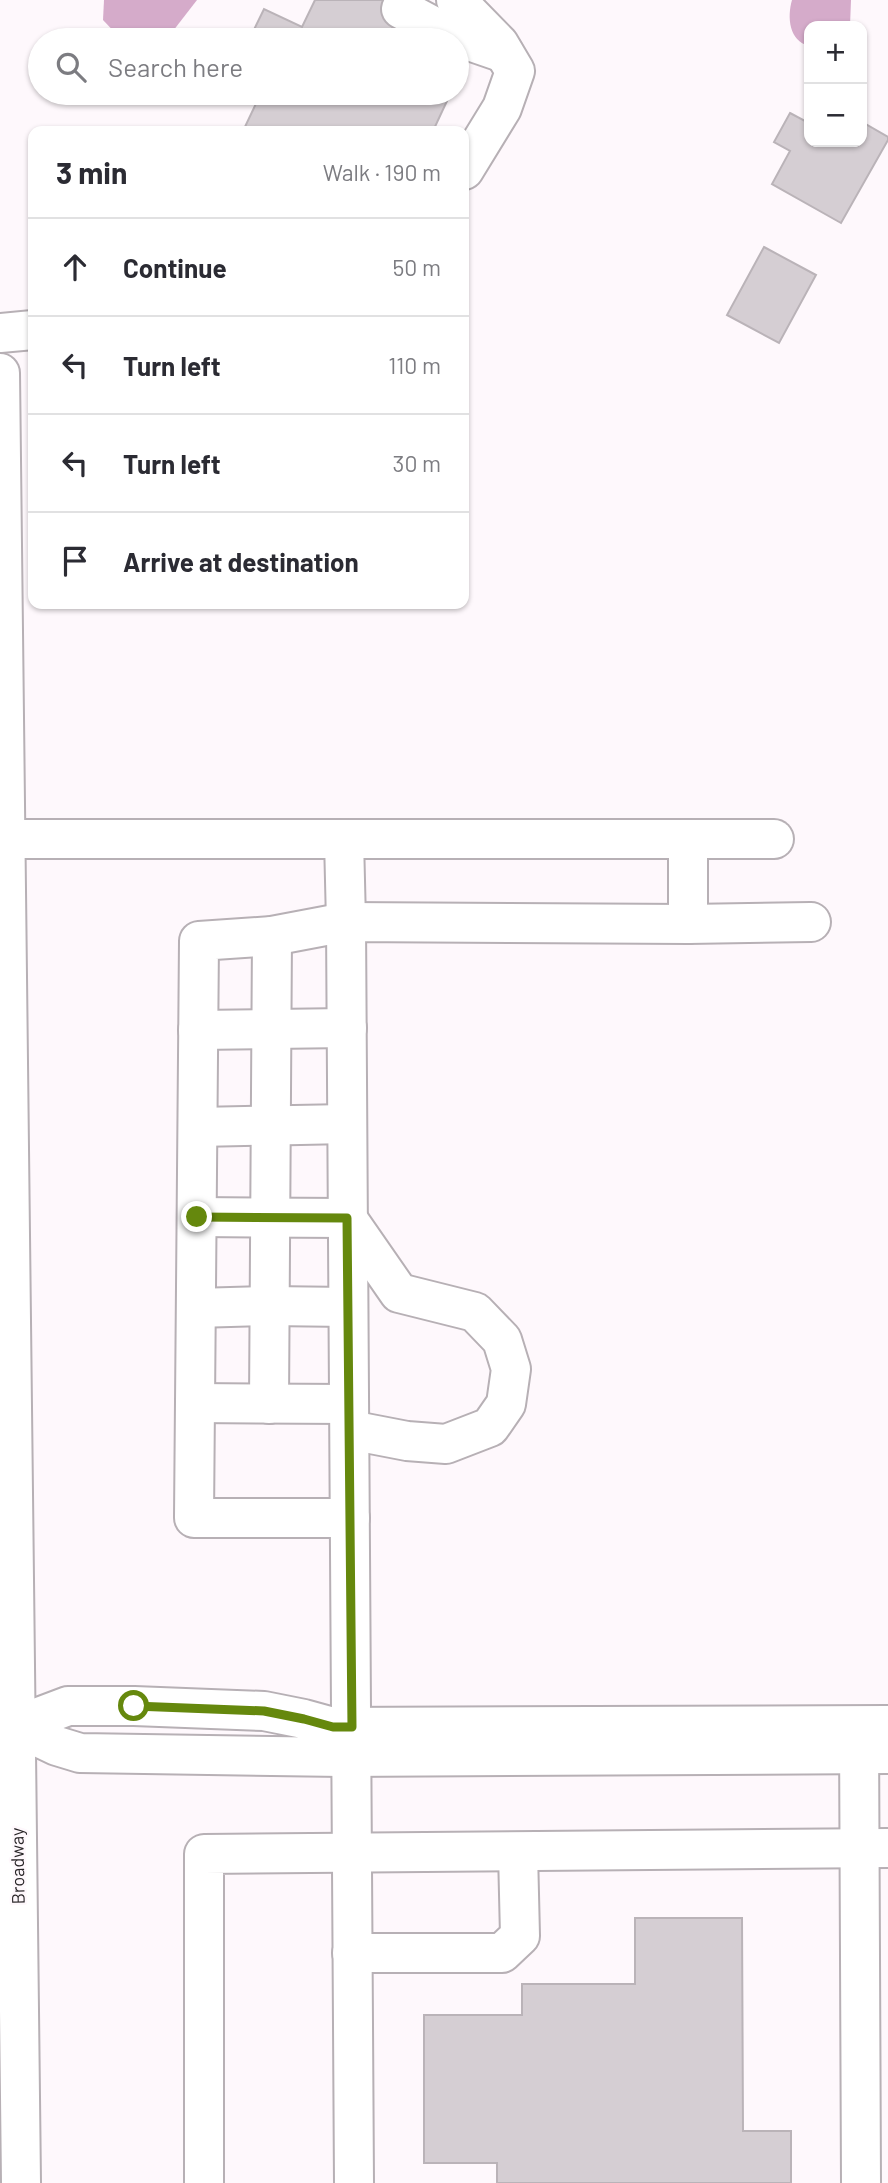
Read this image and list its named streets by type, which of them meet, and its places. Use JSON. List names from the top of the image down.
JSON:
{
  "streets": {
    "main road": ["Broadway"]
  },
  "page": {
    "map_buttons": ["+", "−"],
    "search": "Search here",
    "heading": ["3 min", "Walk · 190 m"],
    "list": [
      ["Continue", "50 m"],
      ["Turn left", "110 m"],
      ["Turn left", "30 m"],
      "Arrive at destination"
    ]
  }
}
